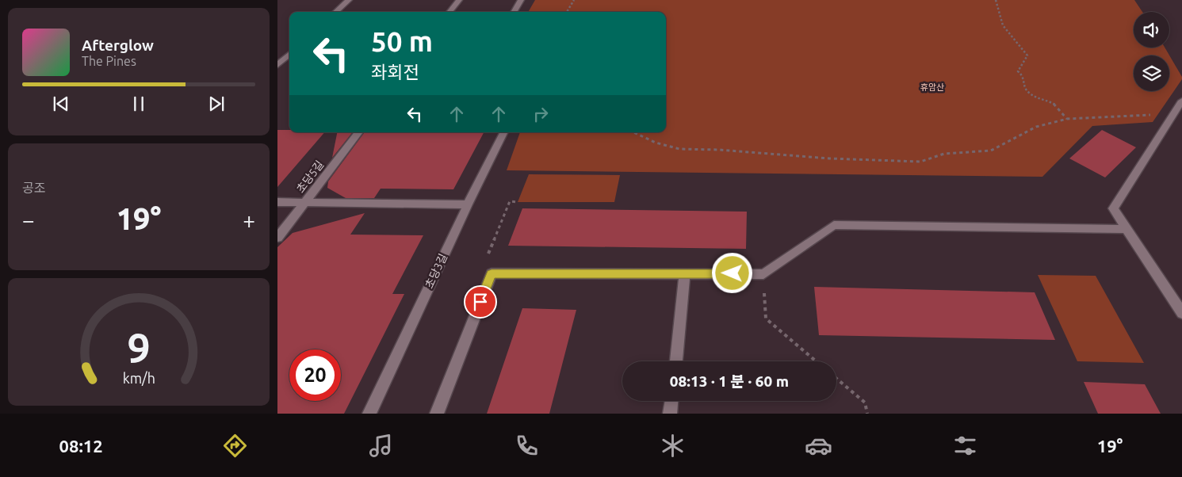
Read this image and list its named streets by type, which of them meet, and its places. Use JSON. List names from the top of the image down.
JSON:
{
  "streets": {
    "street": ["초당5길", "초당3길"]
  },
  "parks": ["휴암산"],
  "page": {
    "turn": ["50 m", "좌회전"],
    "song": ["Afterglow", "The Pines"],
    "tile": "공조",
    "heat": ["−", "19°", "+"],
    "limit": "20",
    "trip": "08:13 · 1 분 · 60 m",
    "tabs": ["08:12", "19°"],
    "gauge": ["9", "km/h"]
  }
}
